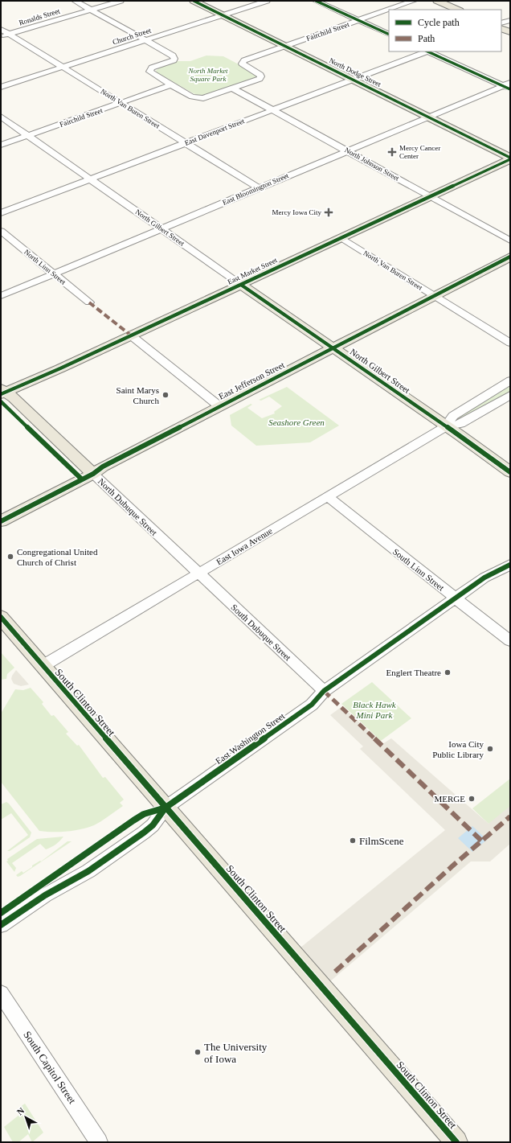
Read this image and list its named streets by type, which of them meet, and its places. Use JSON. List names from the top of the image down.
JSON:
{
  "streets": {
    "main road": [
      "North Dodge Street",
      "North Gilbert Street",
      "East Market Street",
      "East Jefferson Street",
      "North Dubuque Street",
      "South Clinton Street"
    ],
    "street": [
      "Ronalds Street",
      "Fairchild Street",
      "Church Street",
      "North Van Buren Street",
      "East Davenport Street",
      "North Johnson Street",
      "East Bloomington Street",
      "North Linn Street",
      "East Iowa Avenue",
      "South Linn Street",
      "South Dubuque Street",
      "East Washington Street",
      "South Capitol Street"
    ]
  },
  "crossings": [
    ["Ronalds Street", "North Van Buren Street"],
    ["Fairchild Street", "North Dodge Street"],
    ["Fairchild Street", "North Van Buren Street"],
    ["Fairchild Street", "North Johnson Street"],
    ["Fairchild Street", "North Gilbert Street"],
    ["Church Street", "North Dodge Street"],
    ["Church Street", "North Van Buren Street"],
    ["North Dodge Street", "East Davenport Street"],
    ["North Dodge Street", "East Bloomington Street"],
    ["North Dodge Street", "East Market Street"],
    ["North Van Buren Street", "East Davenport Street"],
    ["North Van Buren Street", "East Bloomington Street"],
    ["North Van Buren Street", "East Market Street"],
    ["North Van Buren Street", "East Jefferson Street"],
    ["East Davenport Street", "North Johnson Street"],
    ["East Davenport Street", "North Gilbert Street"],
    ["North Johnson Street", "East Bloomington Street"],
    ["North Johnson Street", "East Market Street"],
    ["East Bloomington Street", "North Gilbert Street"],
    ["East Bloomington Street", "North Linn Street"],
    ["North Gilbert Street", "East Market Street"],
    ["North Gilbert Street", "East Jefferson Street"],
    ["North Gilbert Street", "East Iowa Avenue"],
    ["East Market Street", "North Dubuque Street"],
    ["East Jefferson Street", "North Dubuque Street"],
    ["North Dubuque Street", "East Iowa Avenue"],
    ["North Dubuque Street", "South Dubuque Street"],
    ["East Iowa Avenue", "South Linn Street"],
    ["East Iowa Avenue", "South Dubuque Street"],
    ["East Iowa Avenue", "South Clinton Street"],
    ["South Linn Street", "East Washington Street"],
    ["South Dubuque Street", "East Washington Street"],
    ["South Clinton Street", "East Washington Street"]
  ],
  "parks": ["North Market Square Park", "Seashore Green", "Black Hawk Mini Park"],
  "places": {
    "health": ["Mercy Cancer Center", "Mercy Iowa City"],
    "other": [
      "Saint Marys Church",
      "Congregational United Church of Christ",
      "Englert Theatre",
      "Iowa City Public Library",
      "MERGE",
      "FilmScene",
      "The University of Iowa"
    ]
  },
  "legend": ["Cycle path", "Path"],
  "north": "top left"
}
